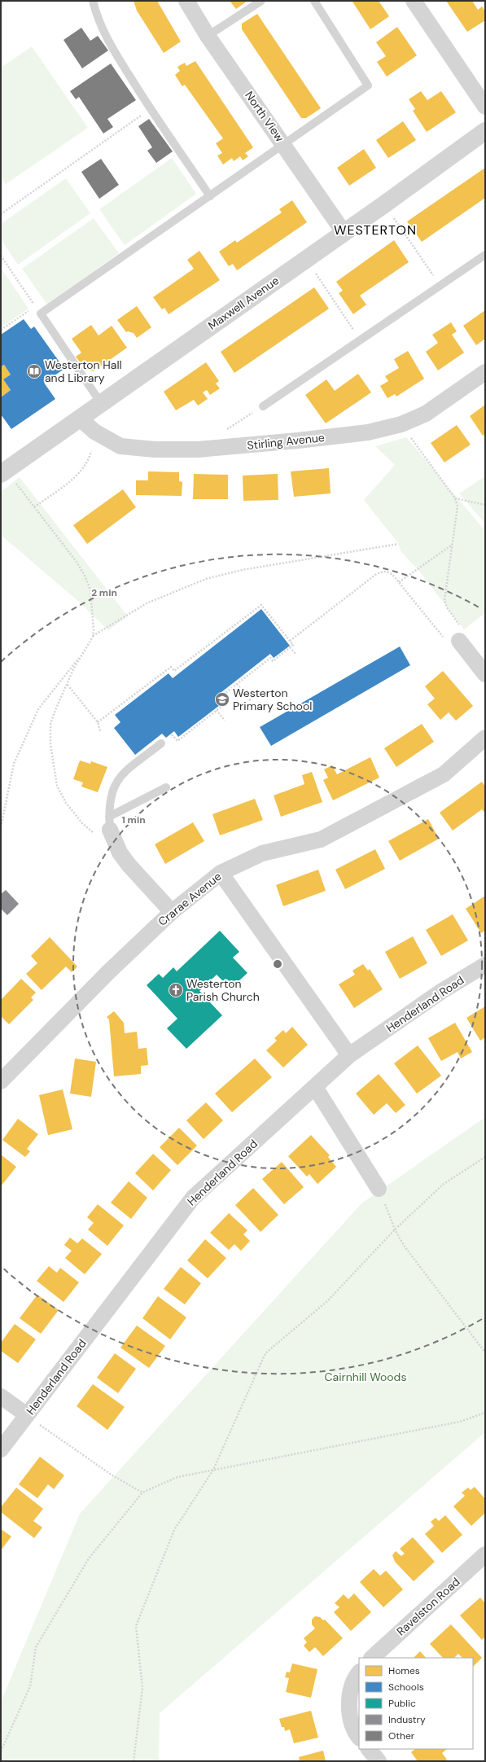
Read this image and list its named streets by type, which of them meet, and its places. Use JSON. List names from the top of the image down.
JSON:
{
  "streets": {
    "street": [
      "North View",
      "Maxwell Avenue",
      "Stirling Avenue",
      "Crarae Avenue",
      "Henderland Road",
      "Ravelston Road"
    ]
  },
  "crossings": [
    ["North View", "Maxwell Avenue"],
    ["Maxwell Avenue", "Stirling Avenue"]
  ],
  "districts": ["WESTERTON"],
  "parks": ["Cairnhill Woods"],
  "places": {
    "library": ["Westerton Hall and Library"],
    "school or university": ["Westerton Primary School"],
    "church": ["Westerton Parish Church"]
  },
  "legend": [
    "Homes",
    "Schools",
    "Public",
    "Industry",
    "Other"
  ],
  "rings": ["2 min", "1 min"]
}
